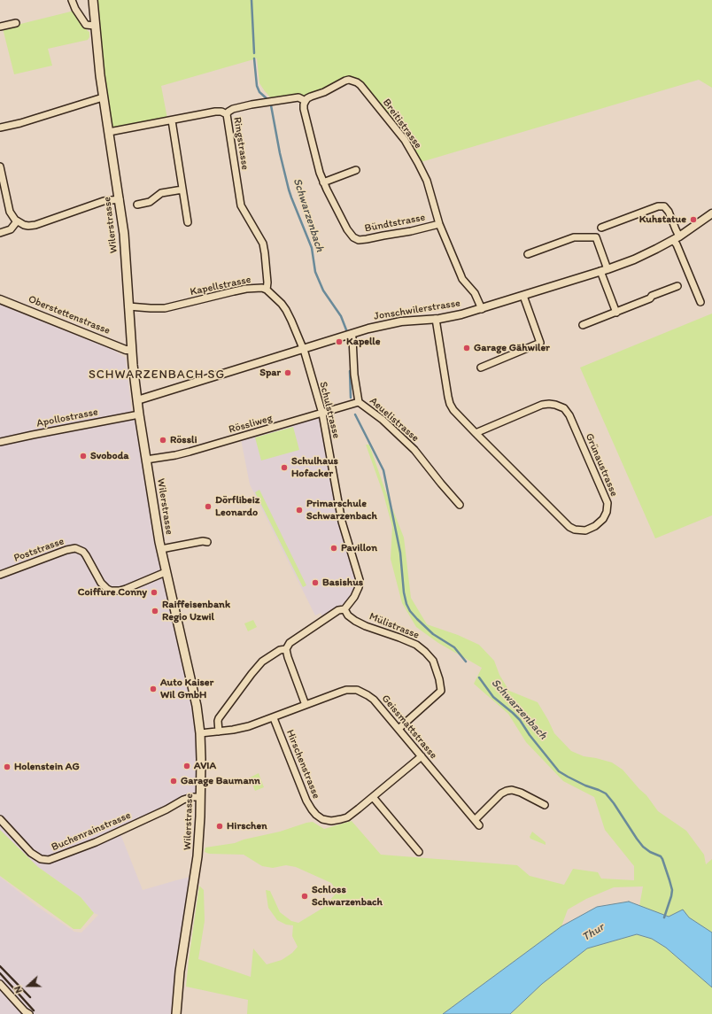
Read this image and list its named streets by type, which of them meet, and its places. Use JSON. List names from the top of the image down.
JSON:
{
  "streets": {
    "main road": ["Wilerstrasse"],
    "street": [
      "Breitistrasse",
      "Ringstrasse",
      "Bündtstrasse",
      "Kapellstrasse",
      "Jonschwilerstrasse",
      "Oberstettenstrasse",
      "Schulstrasse",
      "Apollostrasse",
      "Aeuelistrasse",
      "Rössliweg",
      "Grünaustrasse",
      "Poststrasse",
      "Mülistrasse",
      "Geissmattstrasse",
      "Hirschenstrasse",
      "Buchenrainstrasse"
    ]
  },
  "crossings": [
    ["Breitistrasse", "Bündtstrasse"],
    ["Breitistrasse", "Jonschwilerstrasse"],
    ["Ringstrasse", "Wilerstrasse"],
    ["Ringstrasse", "Kapellstrasse"],
    ["Wilerstrasse", "Kapellstrasse"],
    ["Wilerstrasse", "Jonschwilerstrasse"],
    ["Wilerstrasse", "Oberstettenstrasse"],
    ["Wilerstrasse", "Apollostrasse"],
    ["Wilerstrasse", "Rössliweg"],
    ["Wilerstrasse", "Poststrasse"],
    ["Wilerstrasse", "Geissmattstrasse"],
    ["Wilerstrasse", "Buchenrainstrasse"],
    ["Kapellstrasse", "Jonschwilerstrasse"],
    ["Kapellstrasse", "Schulstrasse"],
    ["Jonschwilerstrasse", "Schulstrasse"],
    ["Jonschwilerstrasse", "Aeuelistrasse"],
    ["Jonschwilerstrasse", "Grünaustrasse"],
    ["Schulstrasse", "Rössliweg"],
    ["Schulstrasse", "Mülistrasse"],
    ["Aeuelistrasse", "Rössliweg"],
    ["Mülistrasse", "Geissmattstrasse"],
    ["Geissmattstrasse", "Hirschenstrasse"]
  ],
  "districts": ["SCHWARZENBACH SG"],
  "water": ["Schwarzenbach", "Thur"],
  "places": [
    "Kuhstatue",
    "Kapelle",
    "Garage Gähwiler",
    "Spar",
    "Rössli",
    "Svoboda",
    "Schulhaus Hofacker",
    "Dörflibeiz Leonardo",
    "Primarschule Schwarzenbach",
    "Pavillon",
    "Basishus",
    "Coiffure Conny",
    "Raiffeisenbank Regio Uzwil",
    "Auto Kaiser Wil GmbH",
    "AVIA",
    "Holenstein AG",
    "Garage Baumann",
    "Hirschen",
    "Schloss Schwarzenbach"
  ],
  "north": "left"
}
